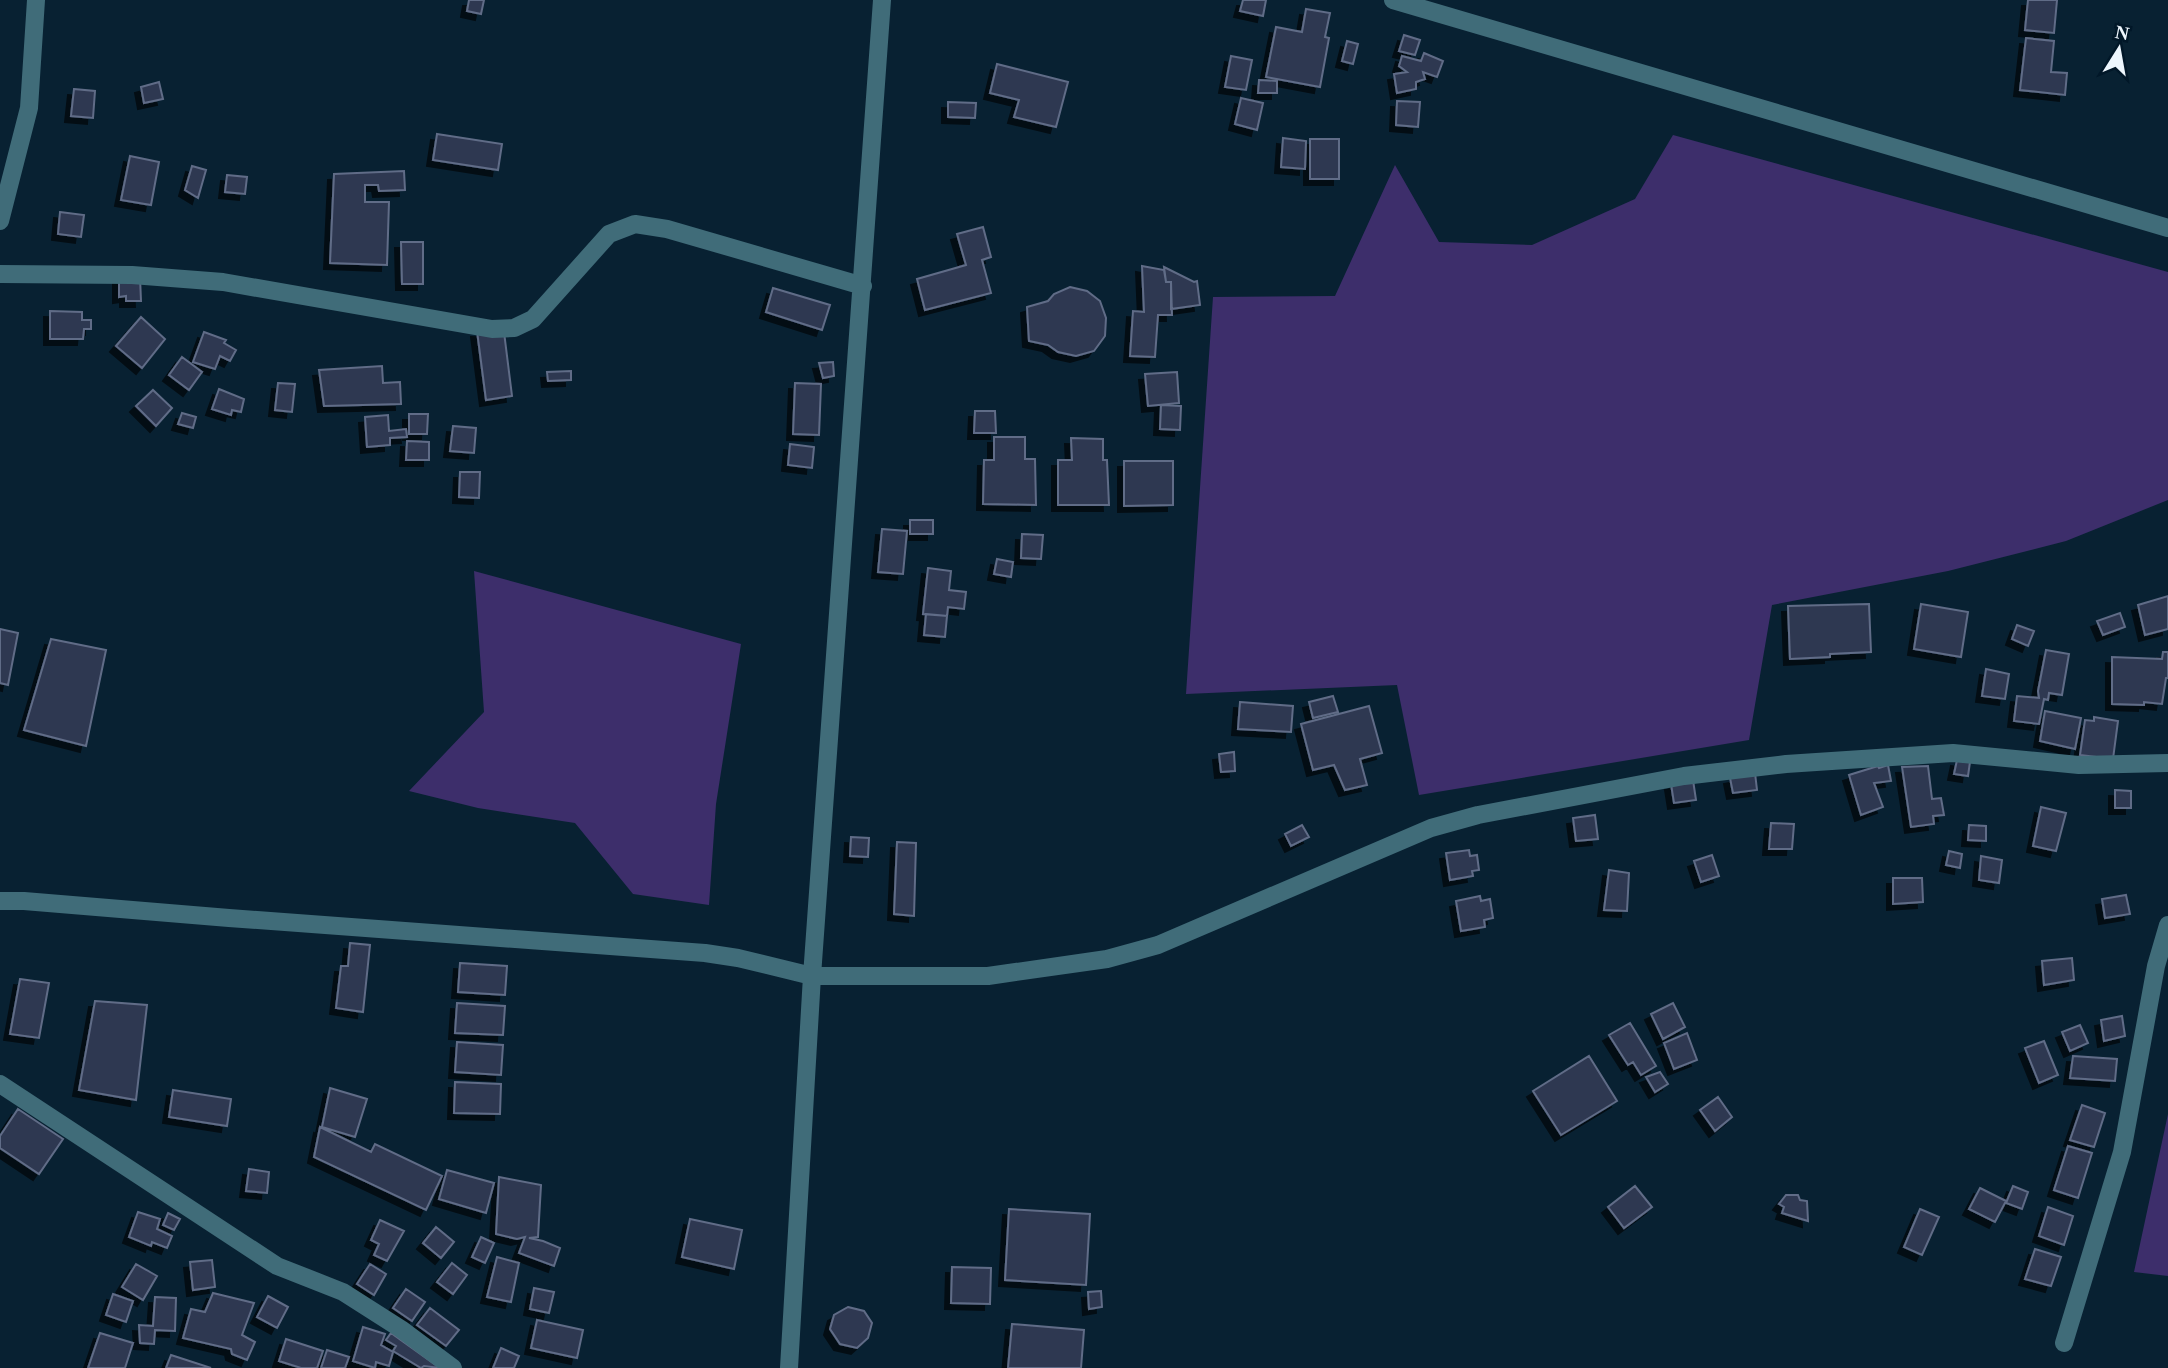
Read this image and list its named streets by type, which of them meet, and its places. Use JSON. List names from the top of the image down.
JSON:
{
  "north": "top"
}
